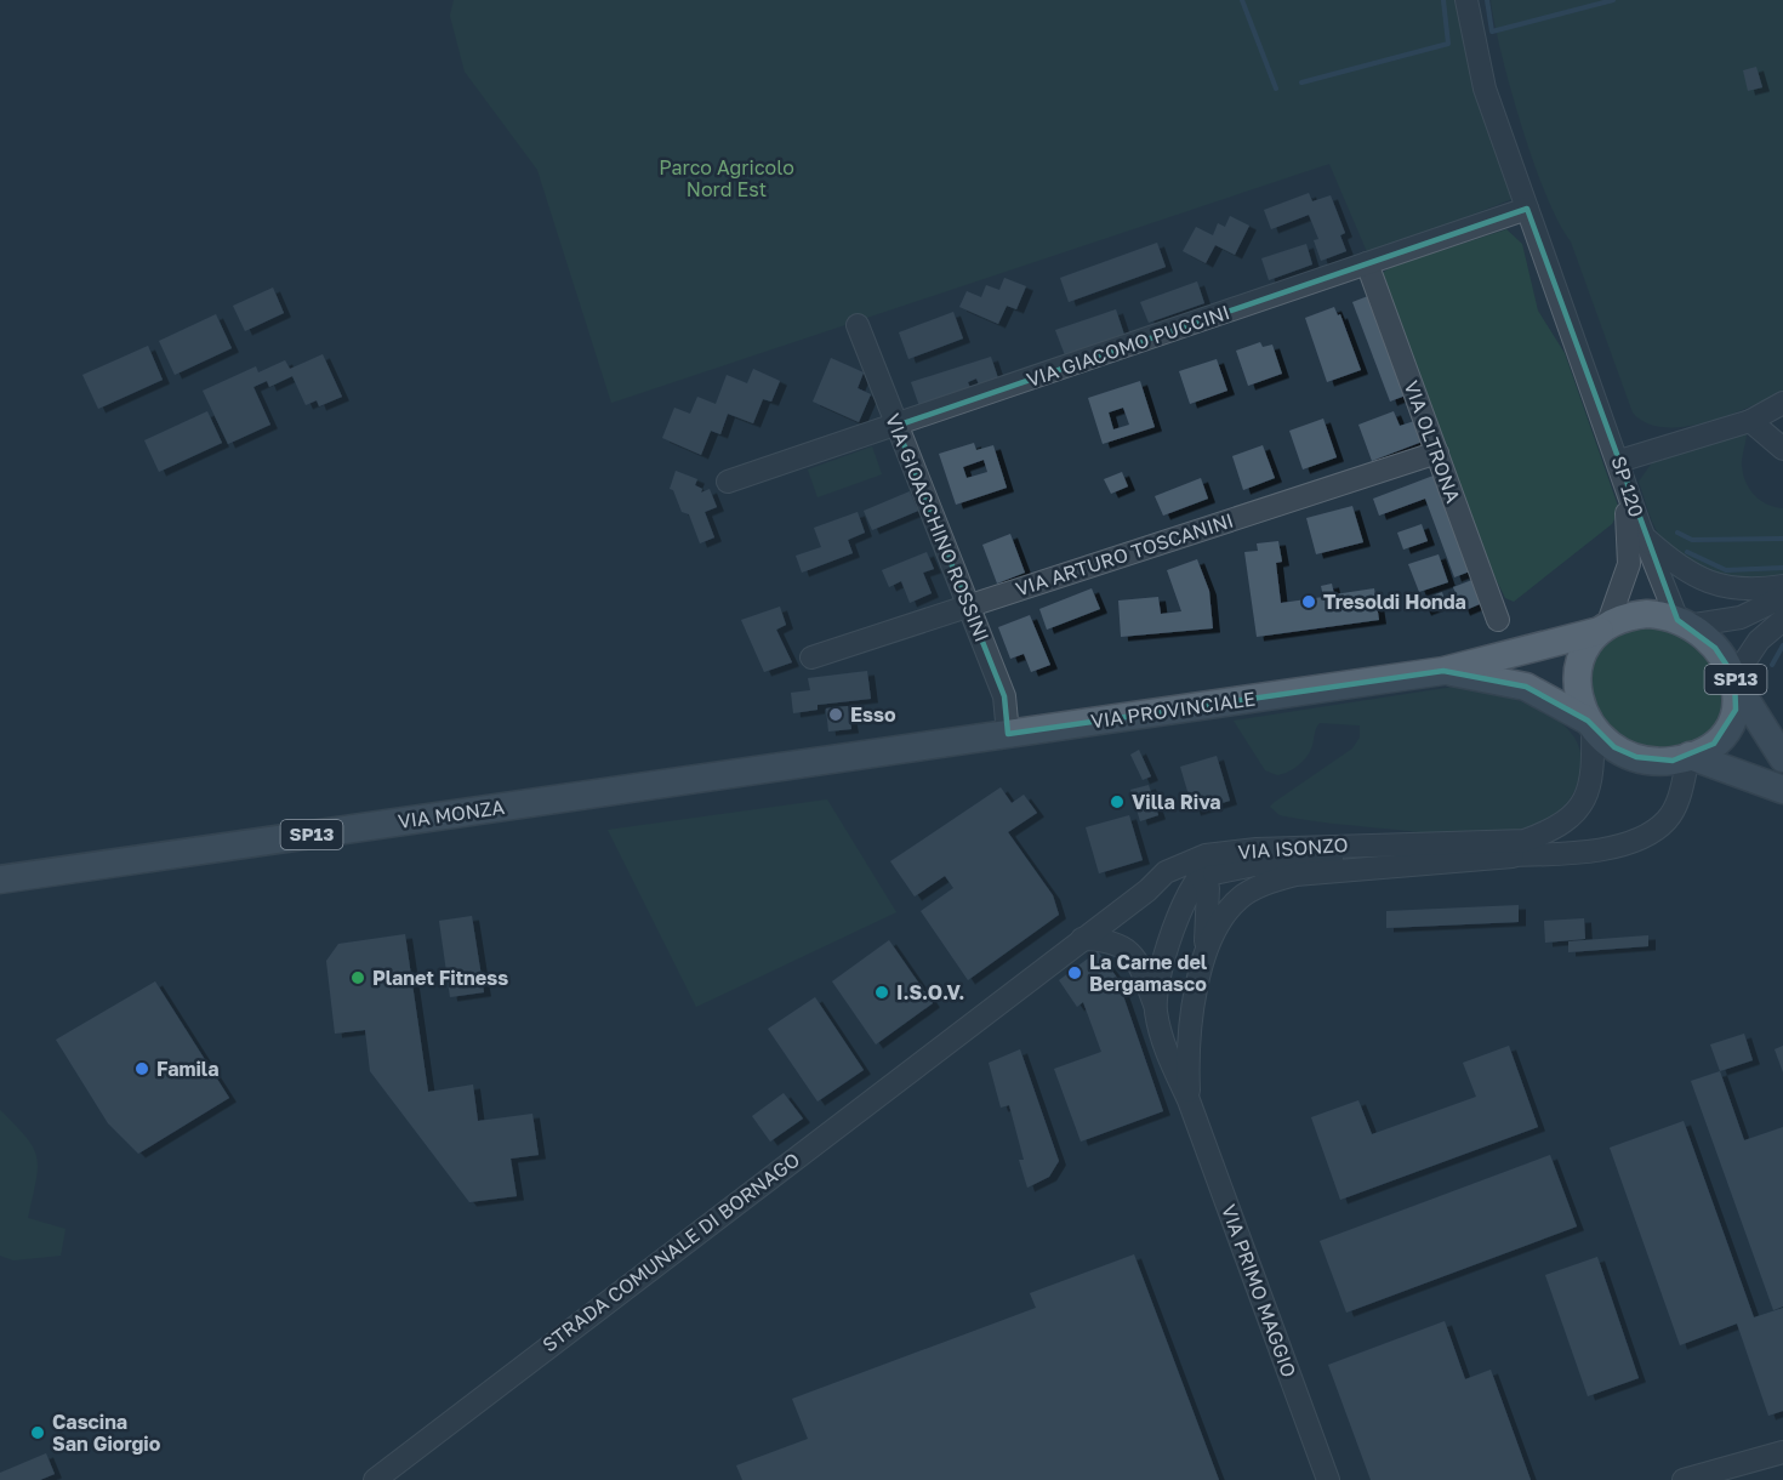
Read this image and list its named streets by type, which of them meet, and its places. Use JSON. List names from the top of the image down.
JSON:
{
  "streets": {
    "main road": ["SP13", "VIA PROVINCIALE", "VIA MONZA"],
    "street": [
      "VIA GIACOMO PUCCINI",
      "VIA OLTRONA",
      "SP 120",
      "VIA GIOACCHINO ROSSINI",
      "VIA ARTURO TOSCANINI",
      "VIA ISONZO",
      "STRADA COMUNALE DI BORNAGO",
      "VIA PRIMO MAGGIO"
    ]
  },
  "crossings": [
    ["VIA GIACOMO PUCCINI", "VIA OLTRONA"],
    ["VIA GIACOMO PUCCINI", "SP 120"],
    ["VIA GIACOMO PUCCINI", "VIA GIOACCHINO ROSSINI"],
    ["VIA OLTRONA", "VIA ARTURO TOSCANINI"],
    ["SP 120", "SP13"],
    ["SP 120", "VIA PROVINCIALE"],
    ["SP 120", "VIA ISONZO"],
    ["VIA GIOACCHINO ROSSINI", "VIA ARTURO TOSCANINI"],
    ["VIA GIOACCHINO ROSSINI", "VIA PROVINCIALE"],
    ["SP13", "VIA PROVINCIALE"],
    ["SP13", "VIA ISONZO"],
    ["VIA PROVINCIALE", "VIA MONZA"],
    ["VIA PROVINCIALE", "VIA ISONZO"],
    ["VIA ISONZO", "STRADA COMUNALE DI BORNAGO"],
    ["VIA ISONZO", "VIA PRIMO MAGGIO"]
  ],
  "parks": ["Parco Agricolo Nord Est"],
  "places": [
    "Tresoldi Honda",
    "Esso",
    "Villa Riva",
    "La Carne del Bergamasco",
    "Planet Fitness",
    "I.S.O.V.",
    "Famila",
    "Cascina San Giorgio"
  ]
}
